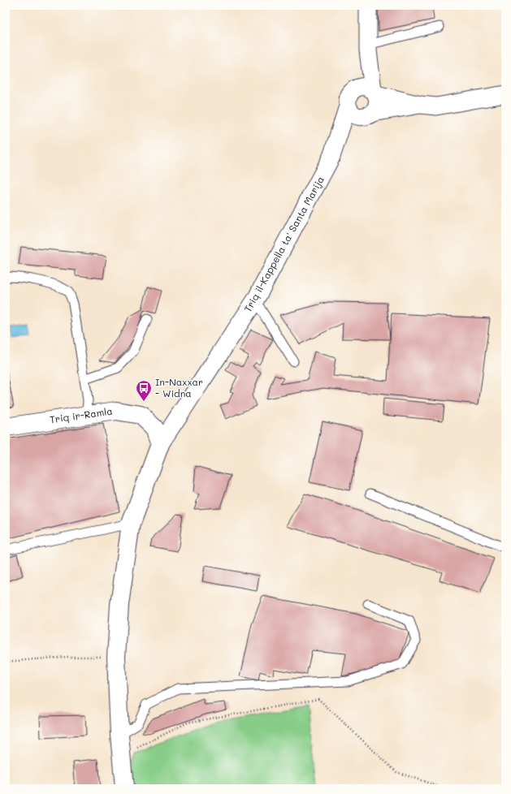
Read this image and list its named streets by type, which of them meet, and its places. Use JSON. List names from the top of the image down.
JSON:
{
  "streets": {
    "main road": ["Triq il-Kappella ta' Santa Marija", "Triq ir-Ramla"]
  },
  "crossings": [
    ["Triq il-Kappella ta' Santa Marija", "Triq ir-Ramla"]
  ],
  "places": {
    "bus stop": ["In-Naxxar - Widna"]
  }
}
